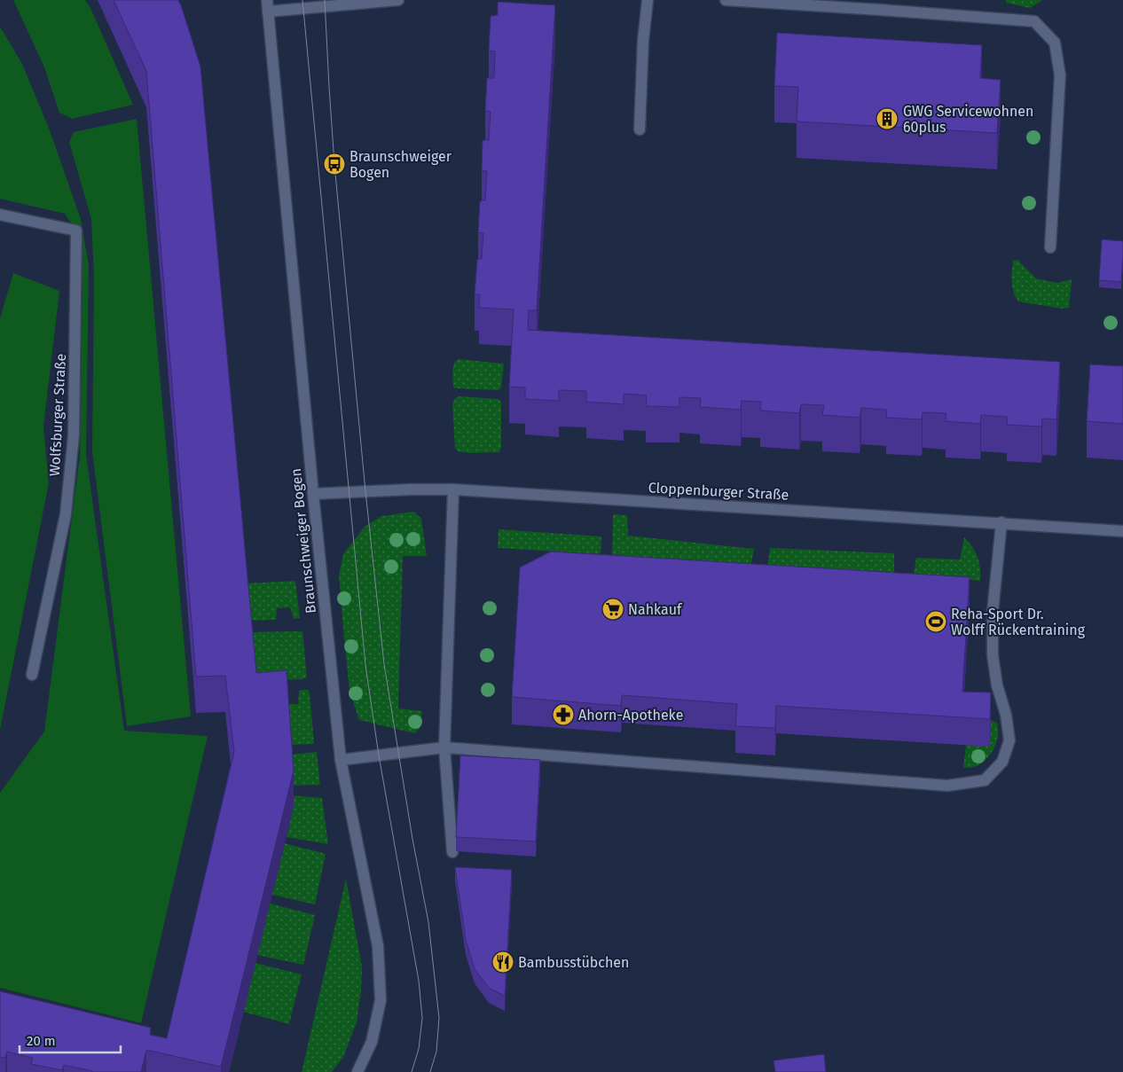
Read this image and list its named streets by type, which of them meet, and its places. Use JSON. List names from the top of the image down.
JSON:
{
  "streets": {
    "street": ["Wolfsburger Straße", "Cloppenburger Straße", "Braunschweiger Bogen"]
  },
  "crossings": [
    ["Cloppenburger Straße", "Braunschweiger Bogen"]
  ],
  "places": {
    "building": ["GWG Servicewohnen 60plus"],
    "bus stop": ["Braunschweiger Bogen"],
    "supermarket": ["Nahkauf"],
    "sports": ["Reha-Sport Dr. Wolff Rückentraining"],
    "pharmacy": ["Ahorn-Apotheke"],
    "restaurant": ["Bambusstübchen"]
  },
  "scale_bar": "20 m"
}
